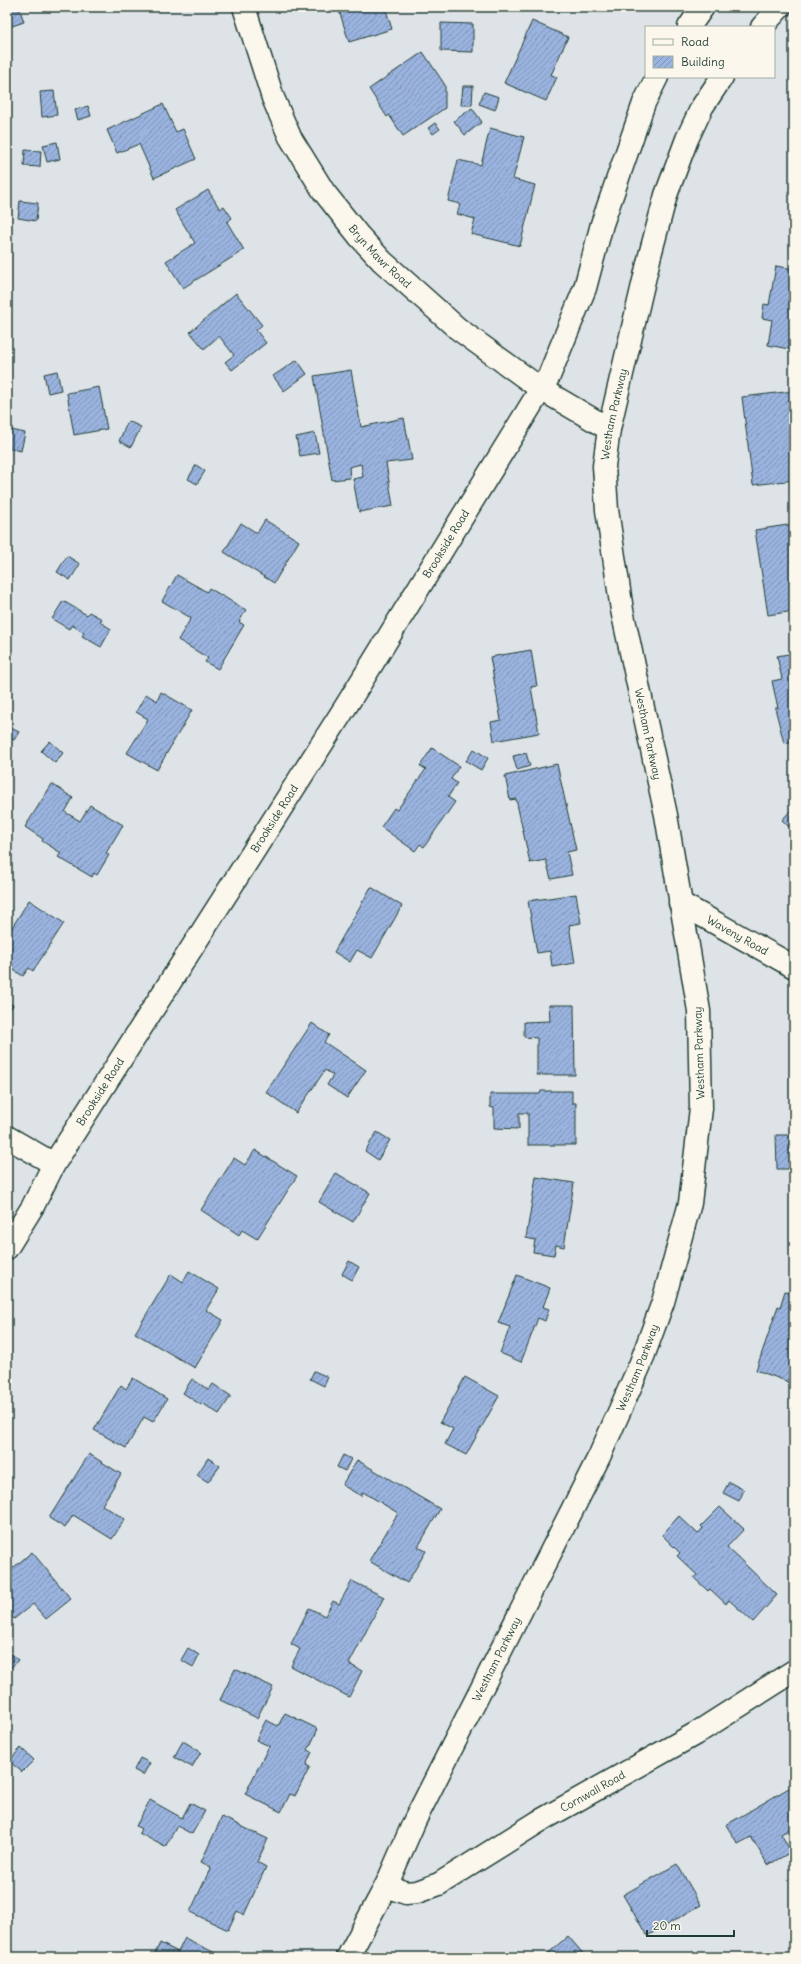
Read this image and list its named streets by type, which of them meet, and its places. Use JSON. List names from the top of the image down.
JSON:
{
  "streets": {
    "street": [
      "Bryn Mawr Road",
      "Westham Parkway",
      "Brookside Road",
      "Waveny Road",
      "Cornwall Road"
    ]
  },
  "crossings": [
    ["Bryn Mawr Road", "Westham Parkway"],
    ["Bryn Mawr Road", "Brookside Road"],
    ["Westham Parkway", "Waveny Road"],
    ["Westham Parkway", "Cornwall Road"]
  ],
  "legend": ["Road", "Building"],
  "scale_bar": "20 m"
}
